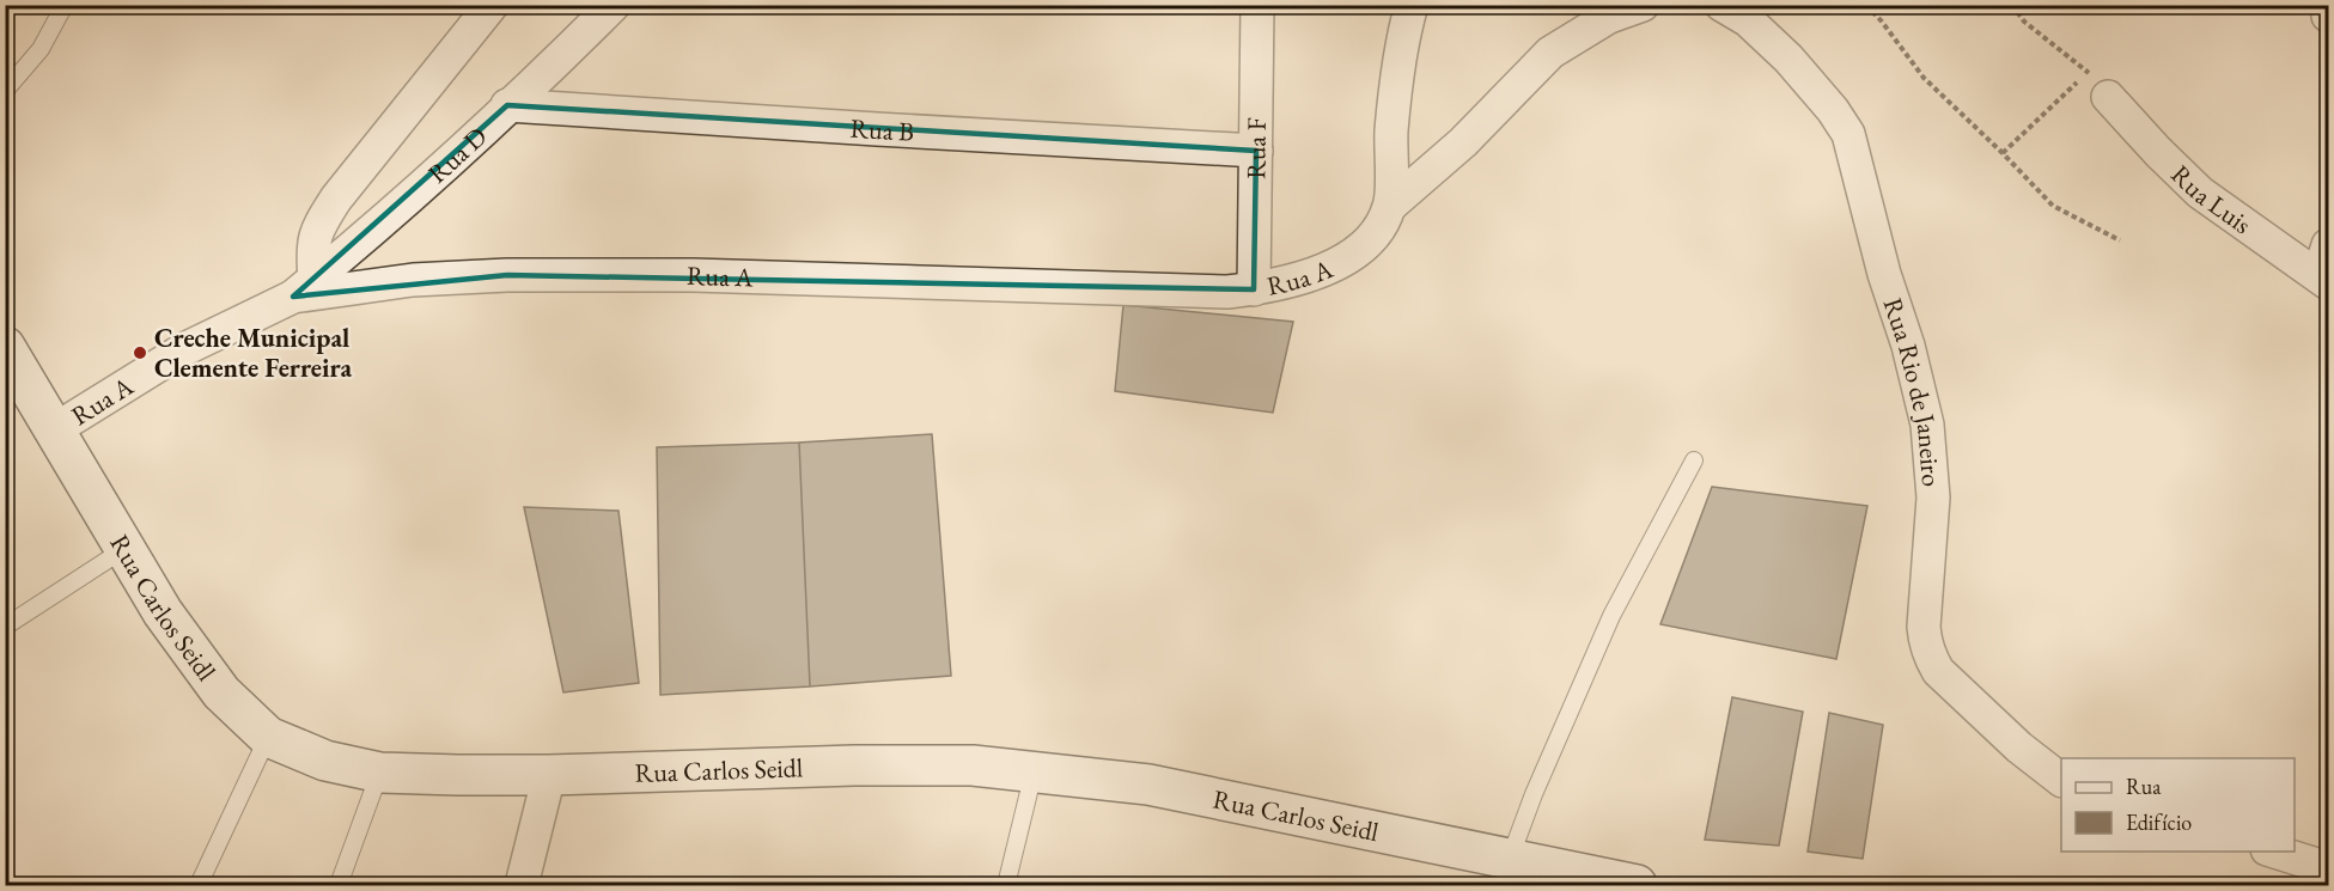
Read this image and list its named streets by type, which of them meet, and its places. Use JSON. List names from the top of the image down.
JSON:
{
  "streets": {
    "street": [
      "Rua B",
      "Rua F",
      "Rua D",
      "Rua Luis",
      "Rua A",
      "Rua Rio de Janeiro",
      "Rua Carlos Seidl"
    ]
  },
  "crossings": [
    ["Rua B", "Rua F"],
    ["Rua B", "Rua D"],
    ["Rua F", "Rua A"],
    ["Rua D", "Rua A"],
    ["Rua A", "Rua Carlos Seidl"]
  ],
  "places": ["Creche Municipal Clemente Ferreira"],
  "legend": ["Rua", "Edifício"]
}
